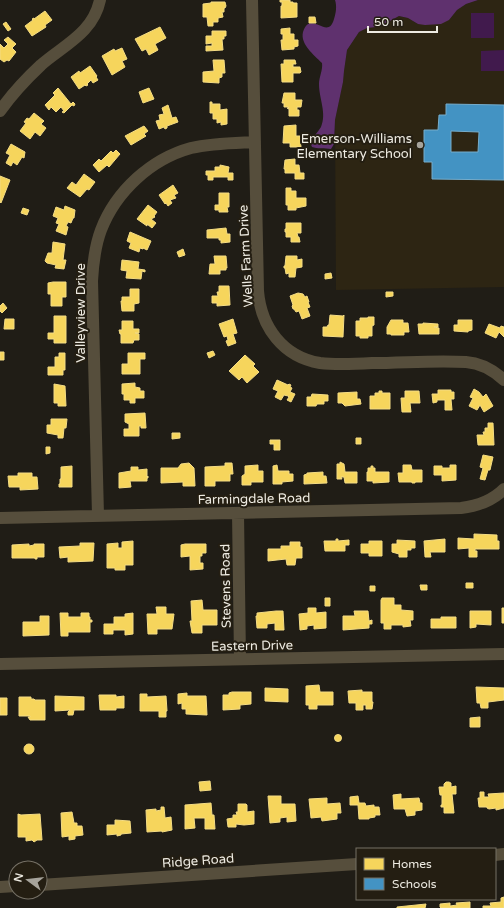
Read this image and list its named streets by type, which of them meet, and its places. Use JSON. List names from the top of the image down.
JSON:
{
  "streets": {
    "street": [
      "Wells Farm Drive",
      "Valleyview Drive",
      "Farmingdale Road",
      "Stevens Road",
      "Eastern Drive",
      "Ridge Road"
    ]
  },
  "crossings": [
    ["Wells Farm Drive", "Valleyview Drive"],
    ["Valleyview Drive", "Farmingdale Road"],
    ["Farmingdale Road", "Stevens Road"],
    ["Stevens Road", "Eastern Drive"]
  ],
  "places": ["Emerson-Williams Elementary School"],
  "legend": ["Homes", "Schools"],
  "scale_bar": "50 m",
  "north": "left"
}
